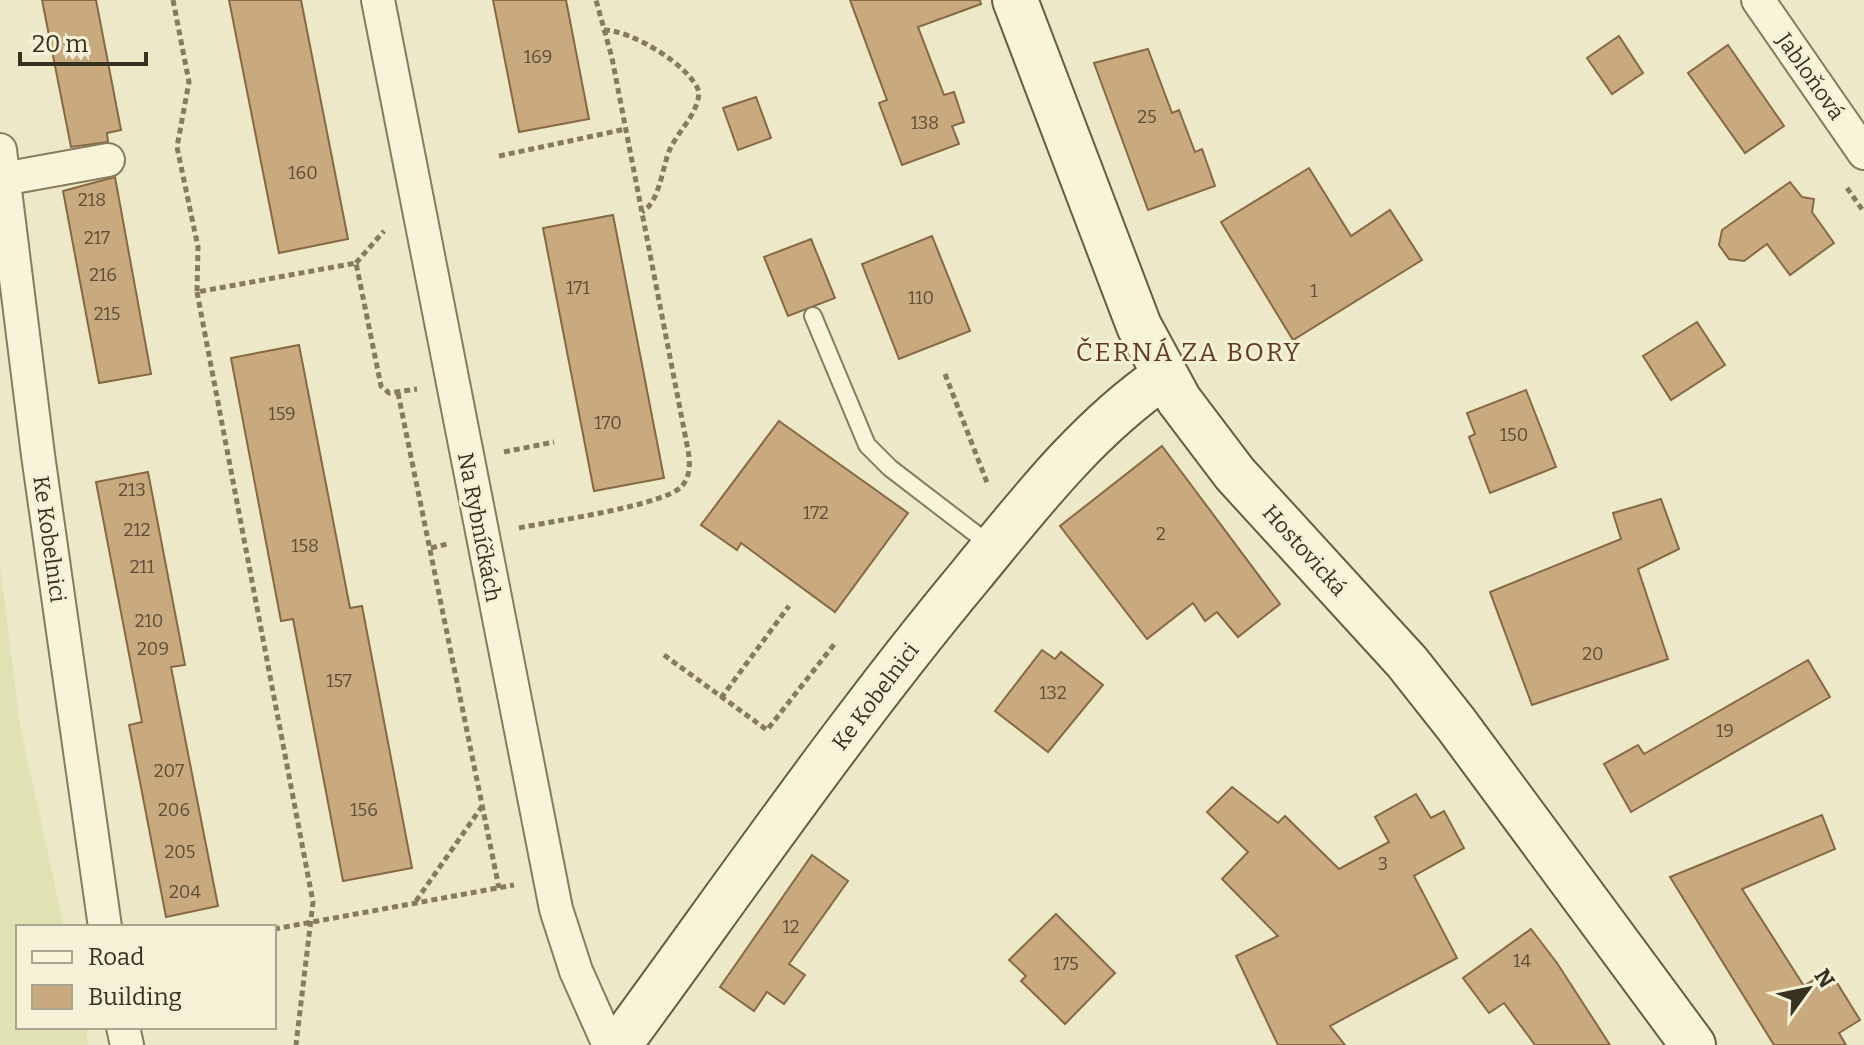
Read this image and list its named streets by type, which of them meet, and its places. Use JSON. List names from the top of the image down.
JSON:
{
  "streets": {
    "main road": ["Ke Kobelnici", "Hostovická"],
    "street": ["Jabloňová", "Na Rybníčkách"]
  },
  "crossings": [
    ["Ke Kobelnici", "Hostovická"]
  ],
  "districts": ["ČERNÁ ZA BORY"],
  "house_numbers": [
    "169",
    "25",
    "138",
    "160",
    "218",
    "217",
    "216",
    "171",
    "1",
    "110",
    "215",
    "159",
    "170",
    "150",
    "213",
    "172",
    "212",
    "2",
    "158",
    "211",
    "210",
    "209",
    "20",
    "157",
    "132",
    "19",
    "207",
    "206",
    "156",
    "205",
    "3",
    "204",
    "12",
    "14",
    "175"
  ],
  "legend": ["Road", "Building"],
  "scale_bar": "20 m",
  "north": "top right"
}
